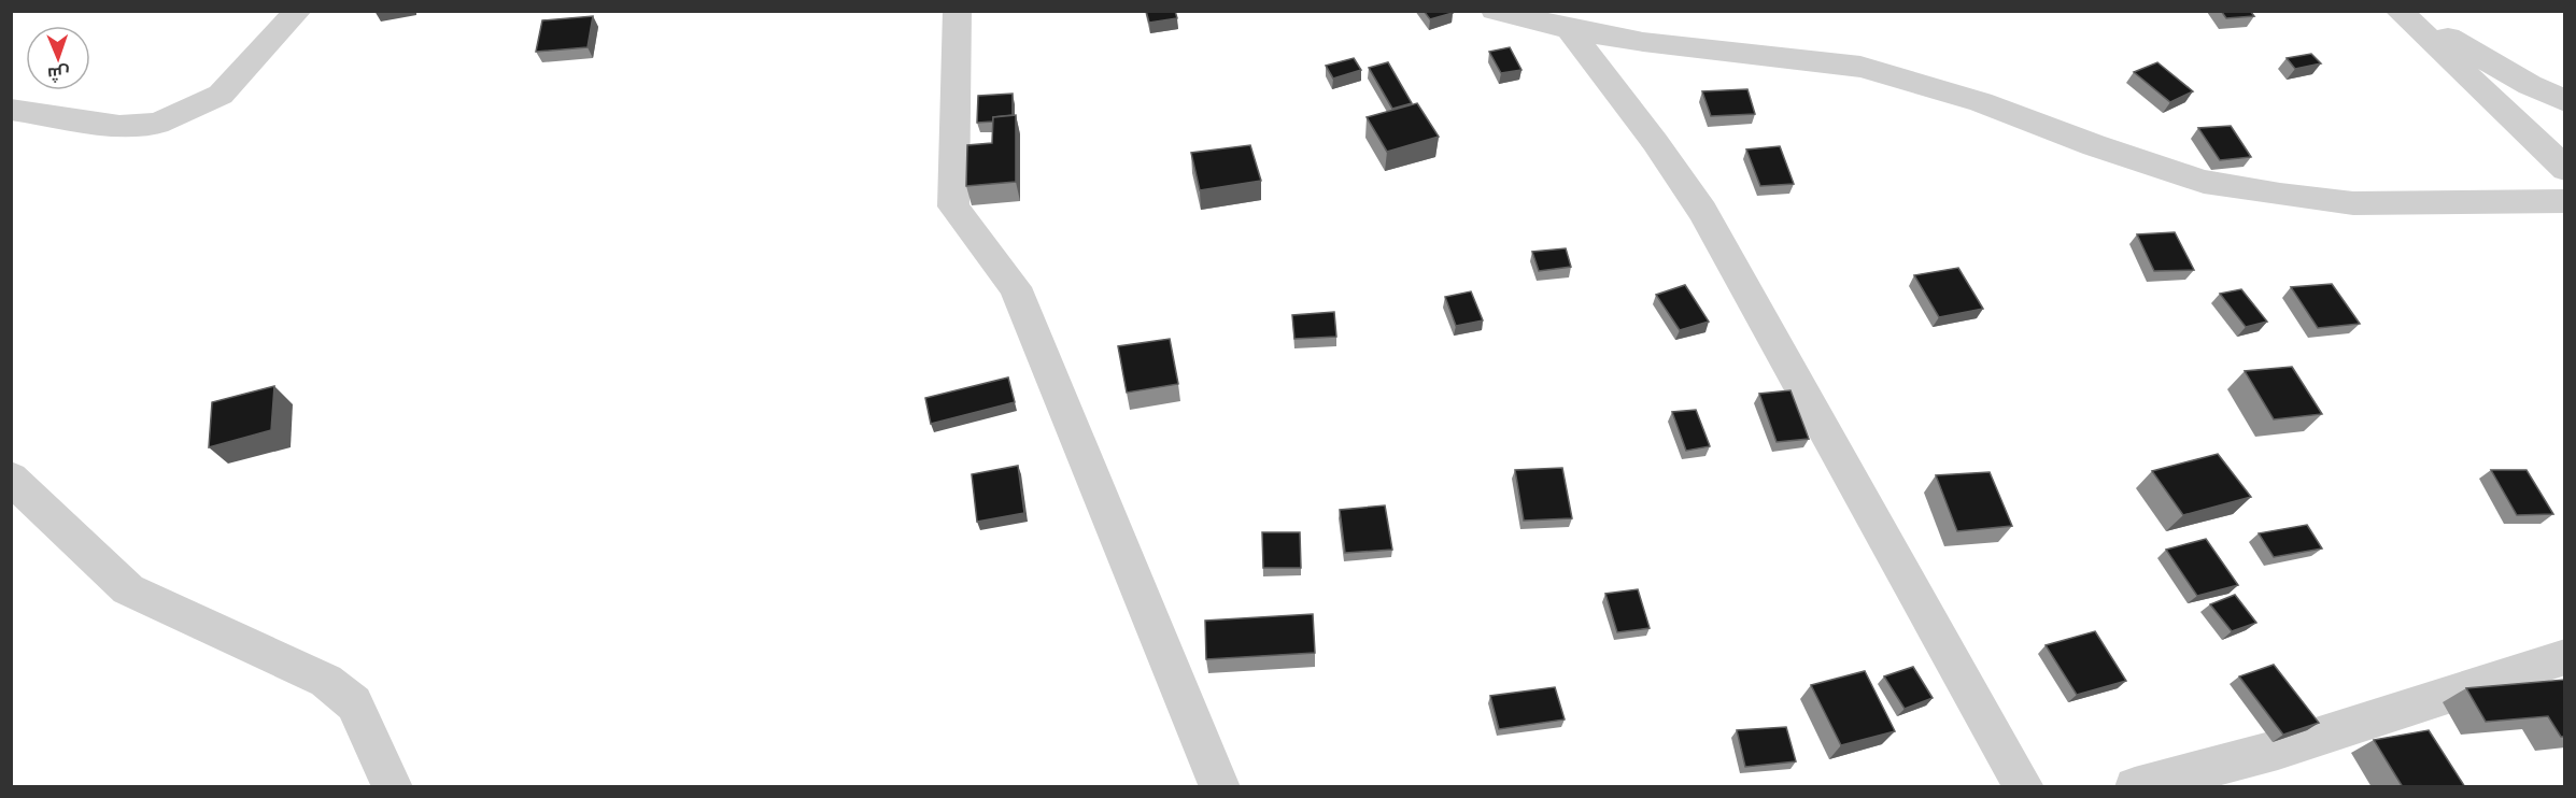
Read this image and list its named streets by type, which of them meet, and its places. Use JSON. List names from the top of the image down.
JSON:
{
  "north": "bottom"
}
